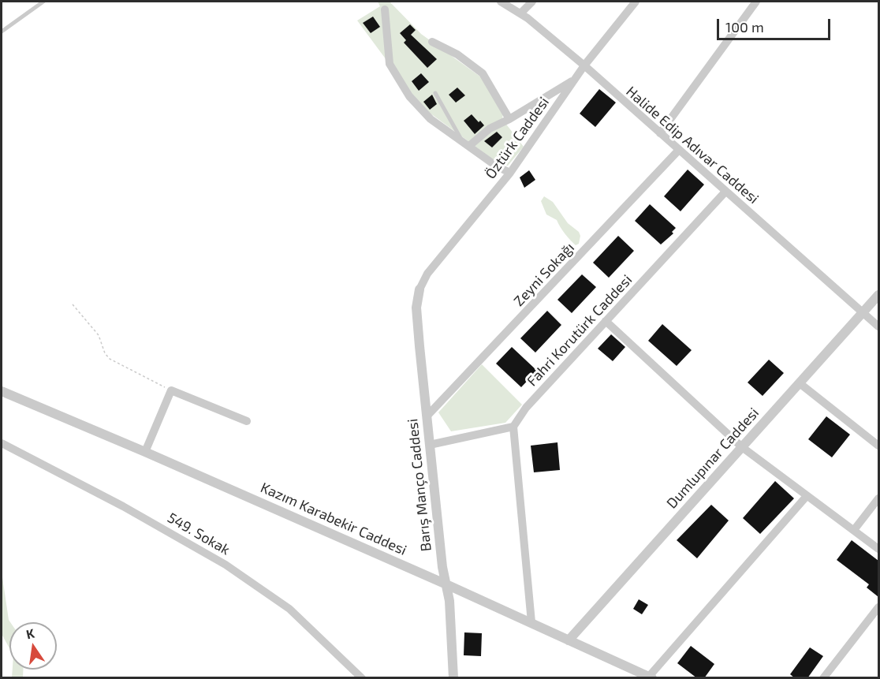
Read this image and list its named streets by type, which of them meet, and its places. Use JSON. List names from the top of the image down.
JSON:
{
  "streets": {
    "street": [
      "Öztürk Caddesi",
      "Halide Edip Adıvar Caddesi",
      "Zeyni Sokağı",
      "Fahri Korutürk Caddesi",
      "Dumlupınar Caddesi",
      "Barış Manço Caddesi",
      "Kazım Karabekir Caddesi",
      "549. Sokak"
    ]
  },
  "crossings": [
    ["Öztürk Caddesi", "Halide Edip Adıvar Caddesi"],
    ["Öztürk Caddesi", "Barış Manço Caddesi"],
    ["Halide Edip Adıvar Caddesi", "Zeyni Sokağı"],
    ["Halide Edip Adıvar Caddesi", "Fahri Korutürk Caddesi"],
    ["Halide Edip Adıvar Caddesi", "Dumlupınar Caddesi"],
    ["Zeyni Sokağı", "Barış Manço Caddesi"],
    ["Dumlupınar Caddesi", "Kazım Karabekir Caddesi"],
    ["Barış Manço Caddesi", "Kazım Karabekir Caddesi"]
  ],
  "scale_bar": "100 m",
  "north": "top"
}
